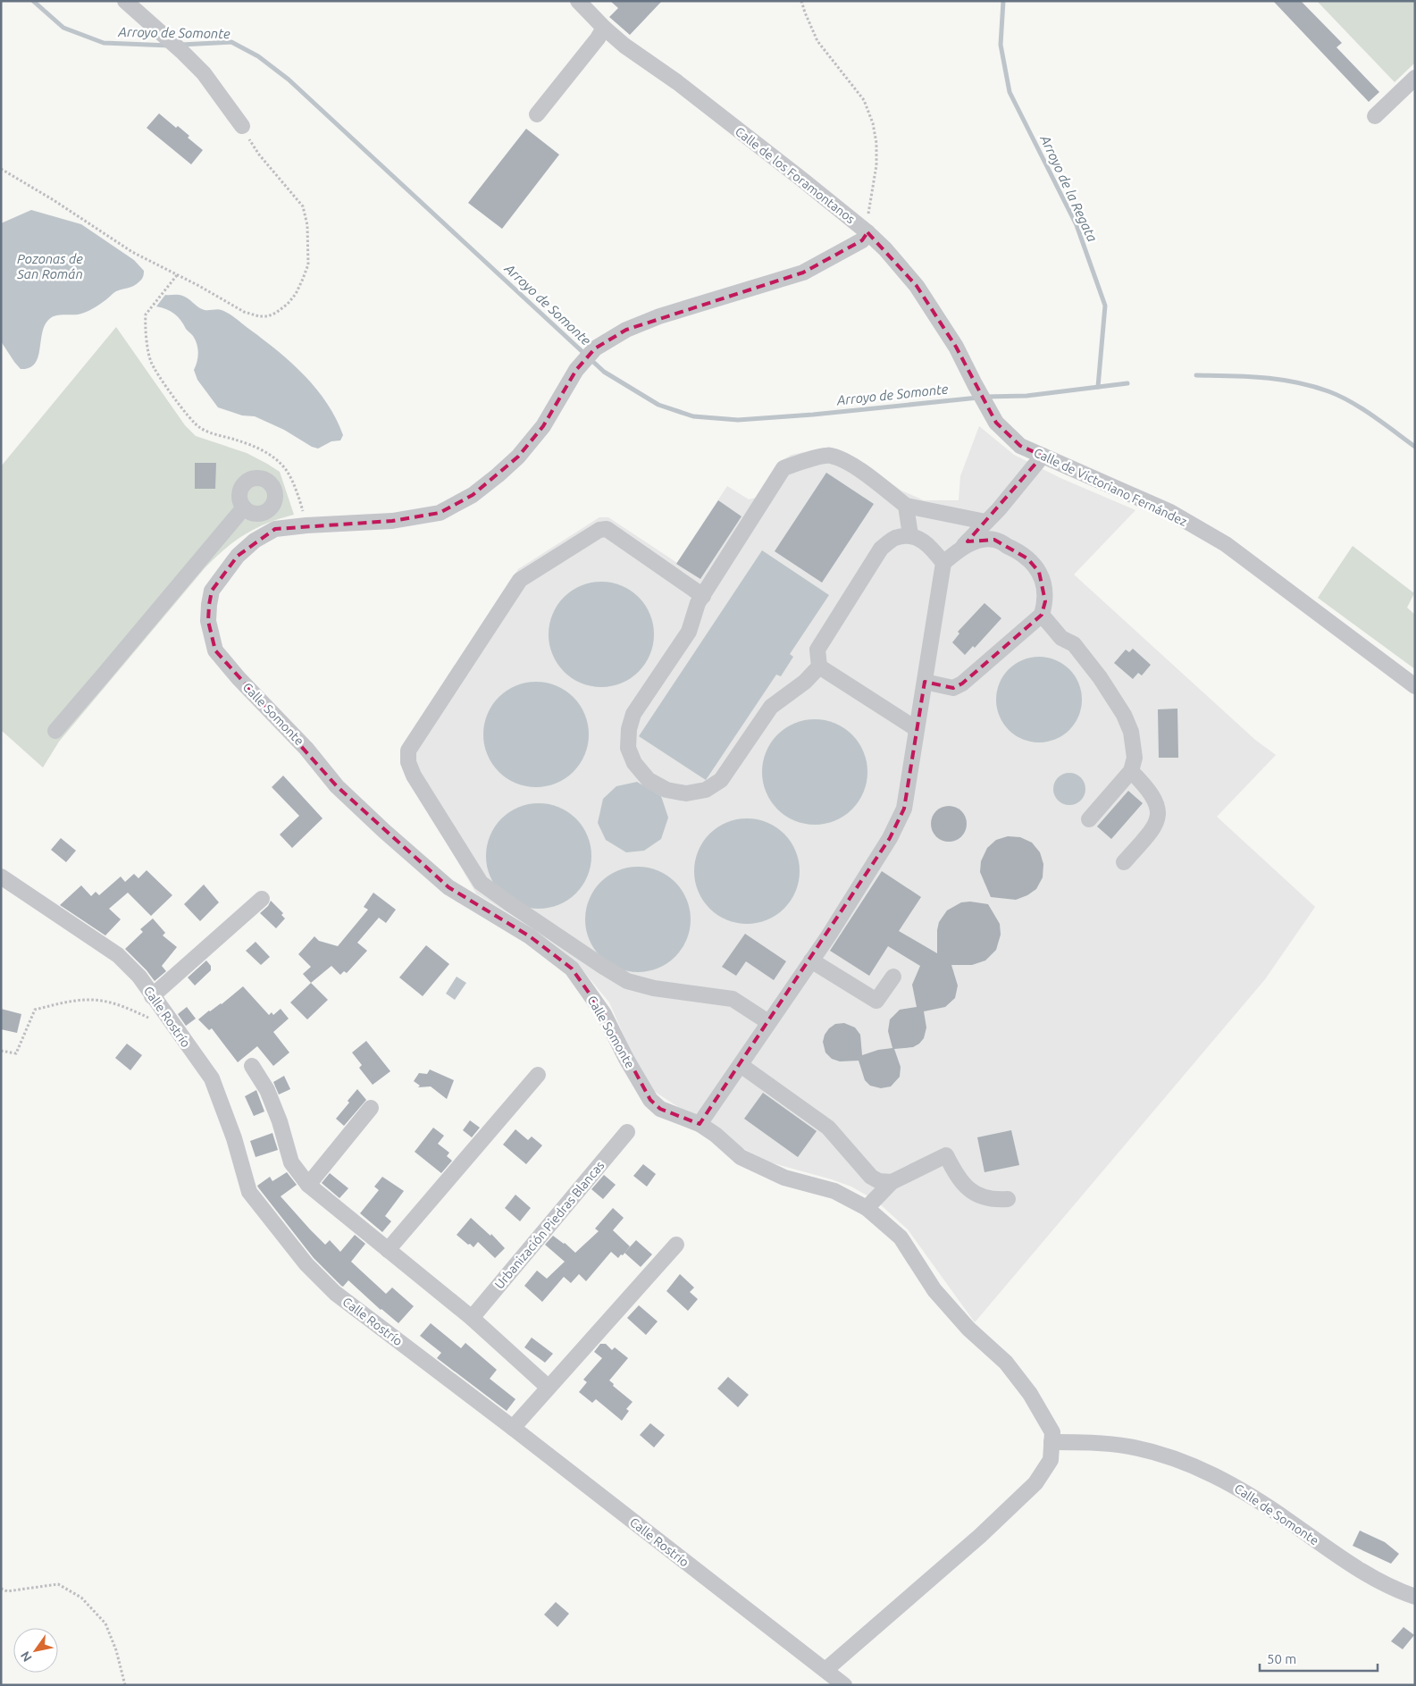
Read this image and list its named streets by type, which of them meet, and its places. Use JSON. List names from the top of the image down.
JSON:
{
  "streets": {
    "street": [
      "Calle de los Foramontanos",
      "Calle de Victoriano Fernández",
      "Calle Somonte",
      "Calle Rostrío",
      "Urbanización Piedras Blancas",
      "Calle de Somonte"
    ]
  },
  "crossings": [
    ["Calle de los Foramontanos", "Calle de Victoriano Fernández"],
    ["Calle de los Foramontanos", "Calle Somonte"],
    ["Calle Somonte", "Calle de Somonte"]
  ],
  "water": ["Arroyo de Somonte", "Arroyo de la Regata", "Pozonas de San Román"],
  "scale_bar": "50 m",
  "north": "bottom left"
}
